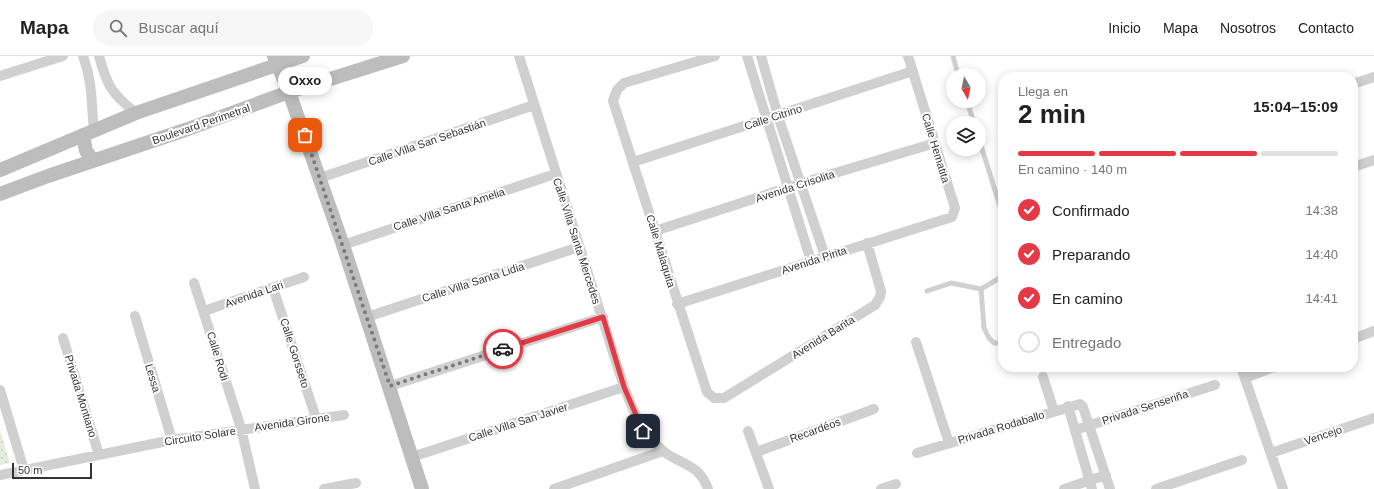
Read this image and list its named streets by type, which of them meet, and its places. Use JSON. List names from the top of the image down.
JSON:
{
  "streets": {
    "street": [
      "Calle Citrino",
      "Boulevard Perimetral",
      "Calle Villa San Sebastián",
      "Calle Hematita",
      "Avenida Crisolita",
      "Calle Villa Santa Amelia",
      "Calle Villa Santa Mercedes",
      "Calle Malaquita",
      "Avenida Pirita",
      "Calle Villa Santa Lidia",
      "Avenida Lari",
      "Avenida Barita",
      "Calle Gorsseto",
      "Calle Rodi",
      "Lessa",
      "Privada Montiano",
      "Privada Senseriña",
      "Avenida Girone",
      "Calle Villa San Javier",
      "Privada Rodaballo",
      "Recardéos",
      "Vencejo",
      "Circuito Solare"
    ]
  },
  "crossings": [
    ["Calle Citrino", "Calle Hematita"],
    ["Calle Citrino", "Calle Malaquita"],
    ["Calle Villa San Sebastián", "Calle Villa Santa Mercedes"],
    ["Calle Hematita", "Avenida Crisolita"],
    ["Calle Hematita", "Avenida Pirita"],
    ["Avenida Crisolita", "Calle Malaquita"],
    ["Calle Villa Santa Amelia", "Calle Villa Santa Mercedes"],
    ["Calle Villa Santa Mercedes", "Calle Villa Santa Lidia"],
    ["Calle Villa Santa Mercedes", "Calle Villa San Javier"],
    ["Calle Malaquita", "Avenida Pirita"],
    ["Calle Malaquita", "Avenida Barita"],
    ["Avenida Pirita", "Avenida Barita"],
    ["Avenida Lari", "Calle Gorsseto"],
    ["Avenida Lari", "Calle Rodi"],
    ["Calle Gorsseto", "Avenida Girone"],
    ["Calle Rodi", "Avenida Girone"],
    ["Calle Rodi", "Circuito Solare"],
    ["Lessa", "Circuito Solare"],
    ["Privada Montiano", "Circuito Solare"],
    ["Privada Senseriña", "Privada Rodaballo"],
    ["Avenida Girone", "Circuito Solare"]
  ],
  "places": ["Oxxo"],
  "scale_bar": "50 m",
  "north": "bottom",
  "page": {
    "header": "Mapa",
    "search": "Buscar aquí",
    "nav": [
      "Inicio",
      "Mapa",
      "Nosotros",
      "Contacto"
    ],
    "bubble": "Oxxo",
    "heading": ["2 min", "Llega en", "15:04–15:09"],
    "bar": "En camino · 140 m",
    "list": [
      ["Confirmado", "14:38"],
      ["Preparando", "14:40"],
      ["En camino", "14:41"],
      "Entregado"
    ],
    "scale": "50 m"
  }
}
